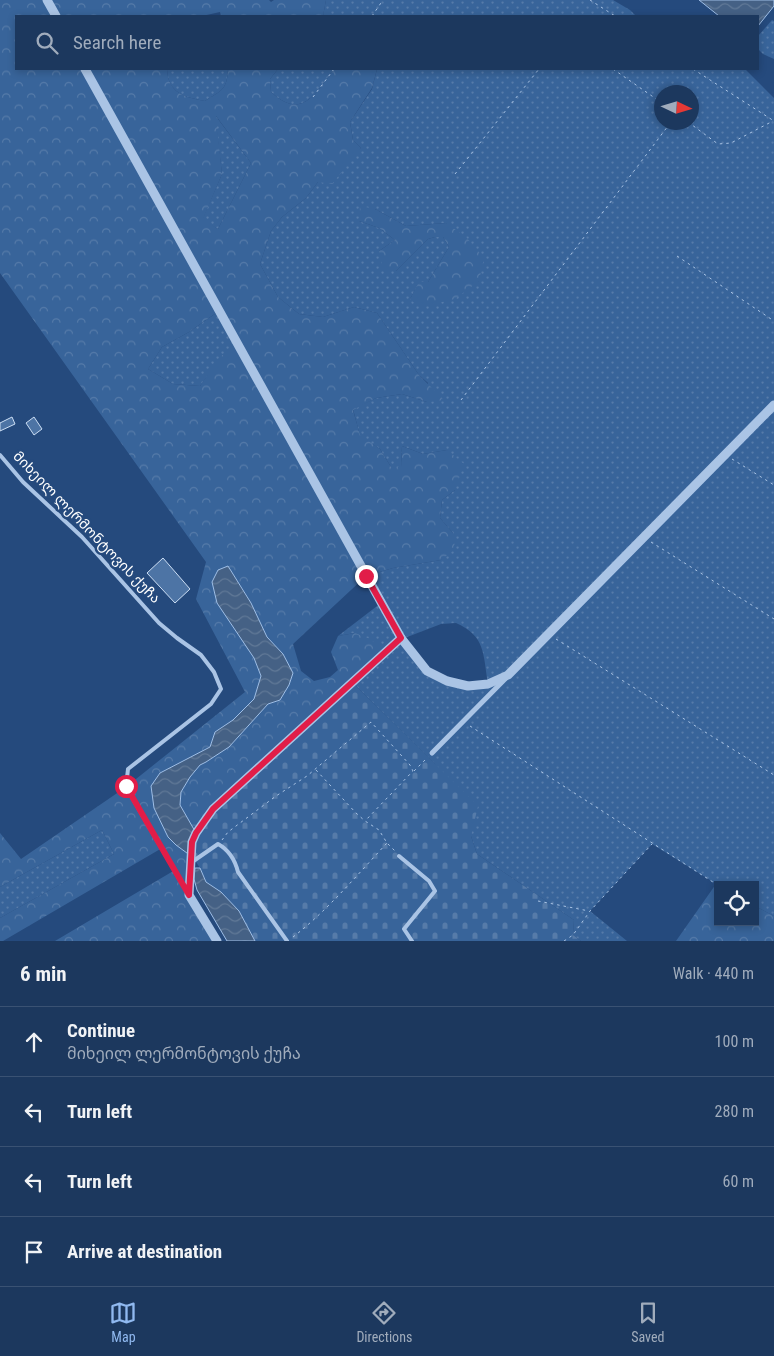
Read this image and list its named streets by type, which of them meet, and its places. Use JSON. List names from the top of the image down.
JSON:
{
  "streets": {
    "street": ["მიხეილ ლერმონტოვის ქუჩა"]
  },
  "north": "right",
  "page": {
    "search": "Search here",
    "heading": ["6 min", "Walk · 440 m"],
    "list": [
      ["Continue", "მიხეილ ლერმონტოვის ქუჩა", "100 m"],
      ["Turn left", "280 m"],
      ["Turn left", "60 m"],
      "Arrive at destination"
    ],
    "nav": ["Map", "Directions", "Saved"]
  }
}
